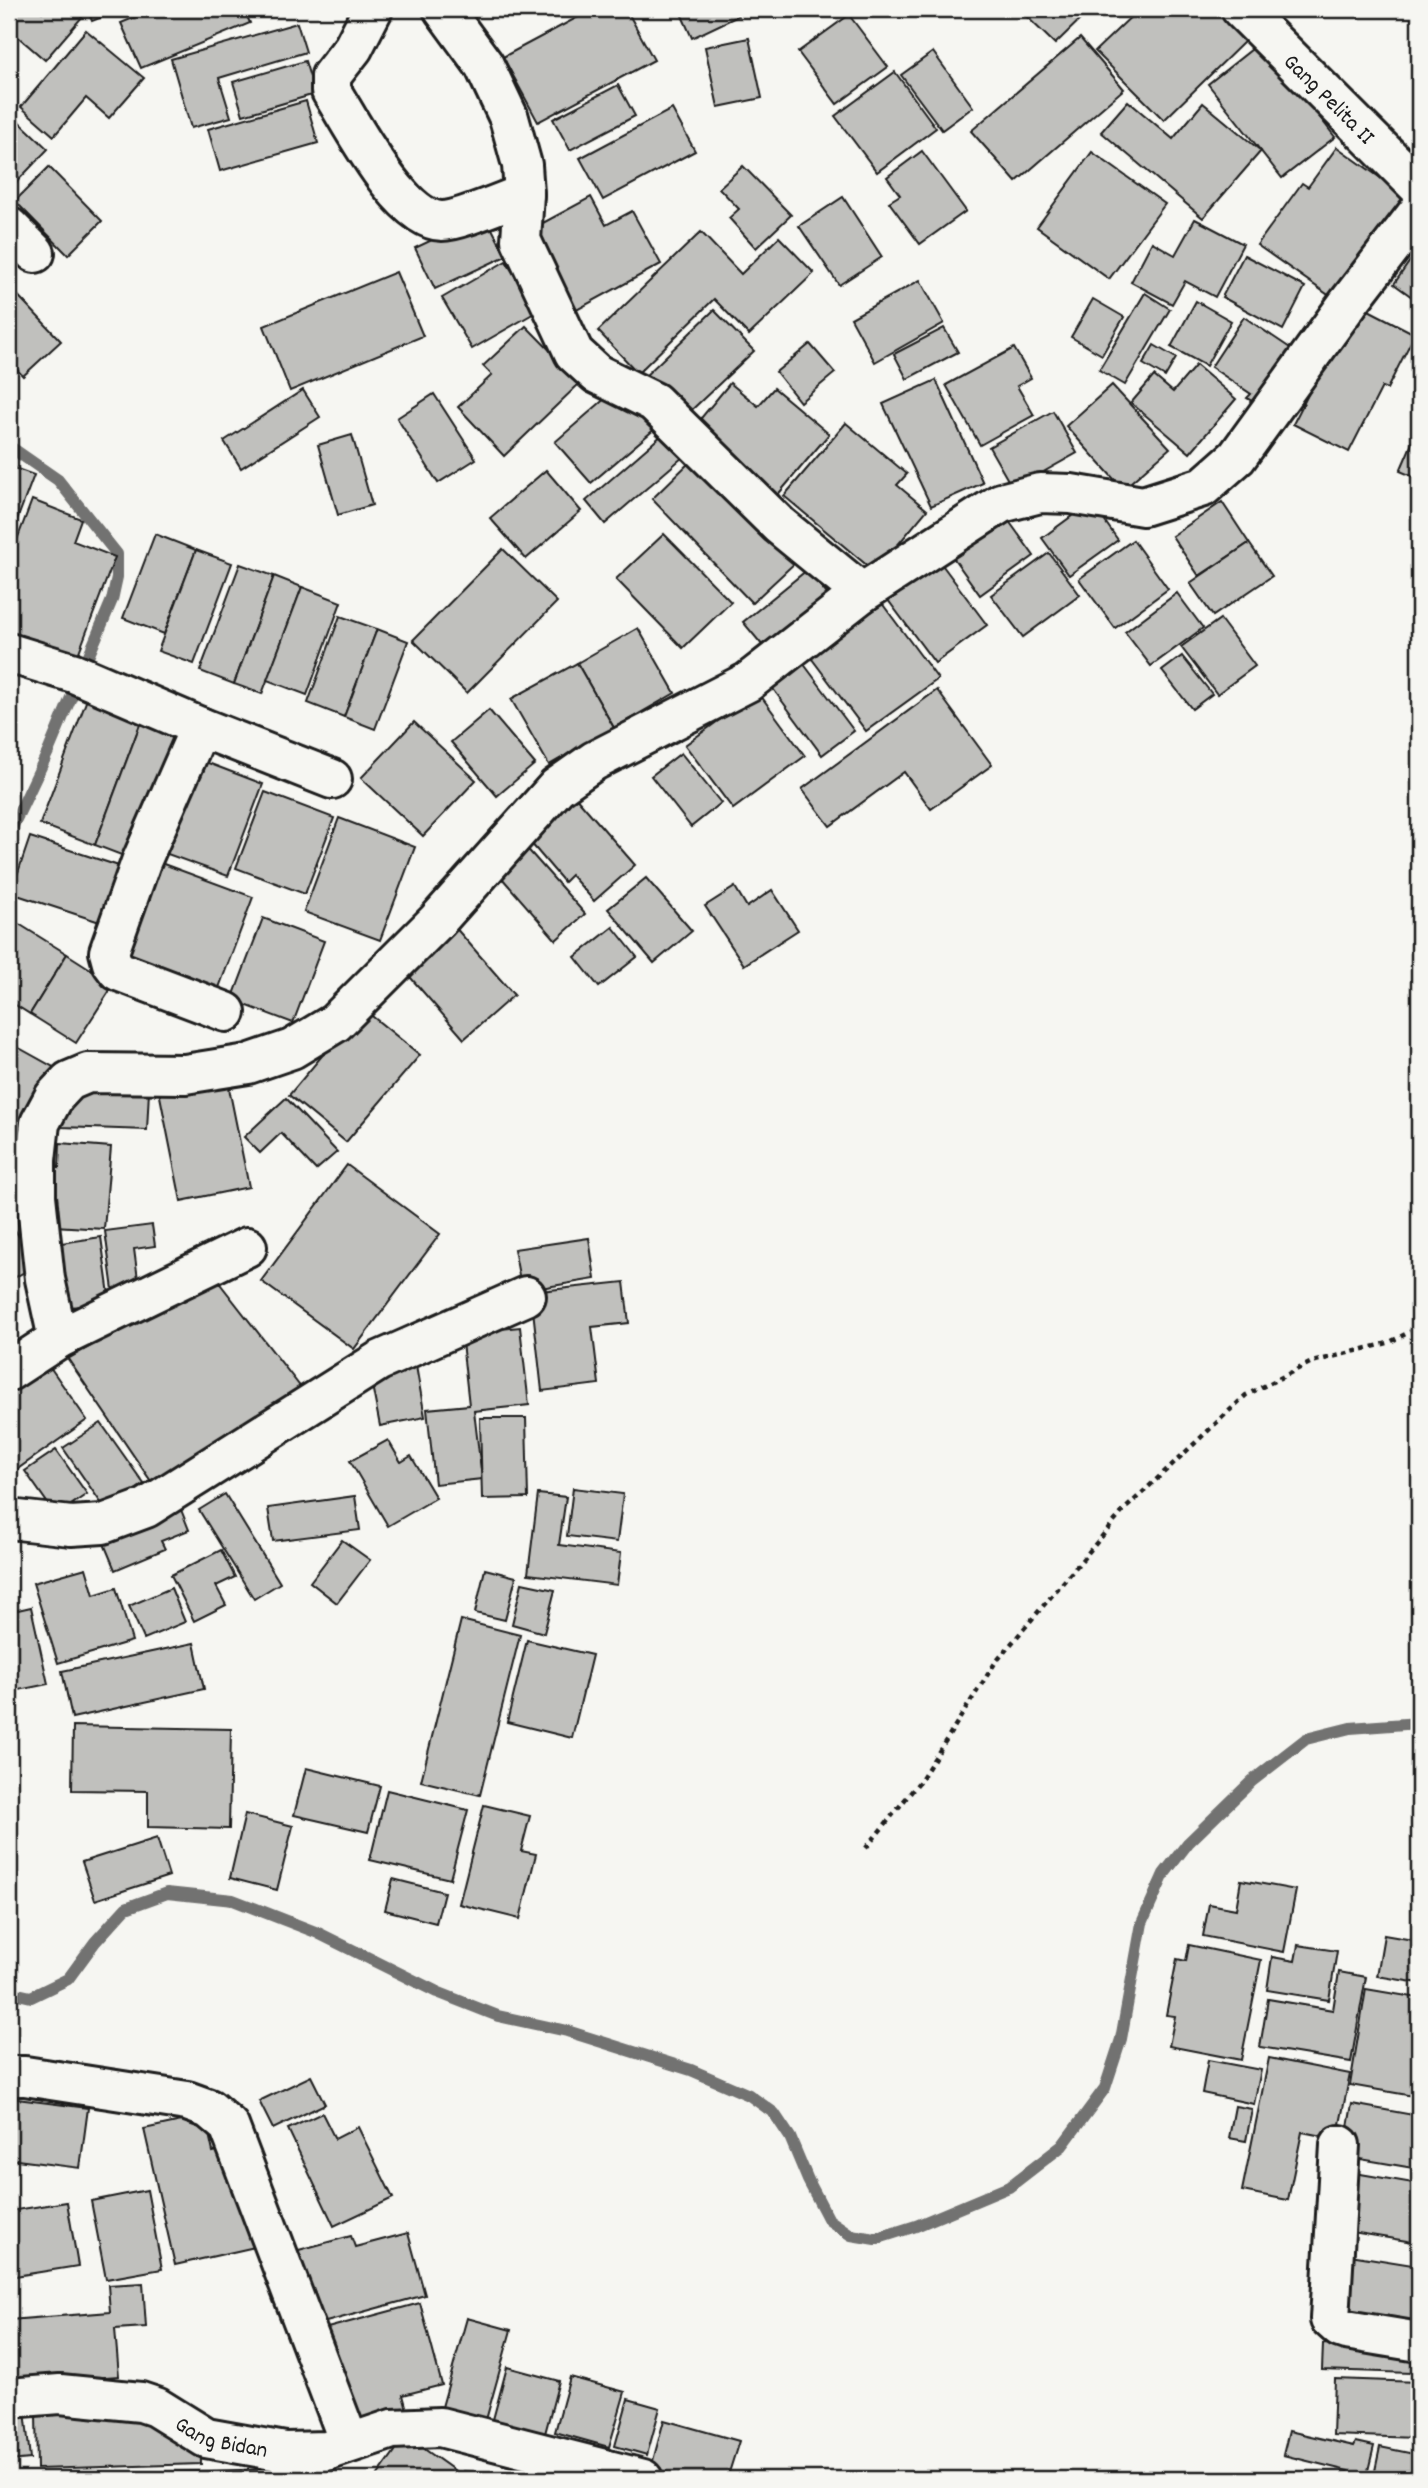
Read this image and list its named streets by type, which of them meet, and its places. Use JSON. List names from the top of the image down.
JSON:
{
  "streets": {
    "street": ["Gang Pelita II", "Gang Bidan"]
  }
}
